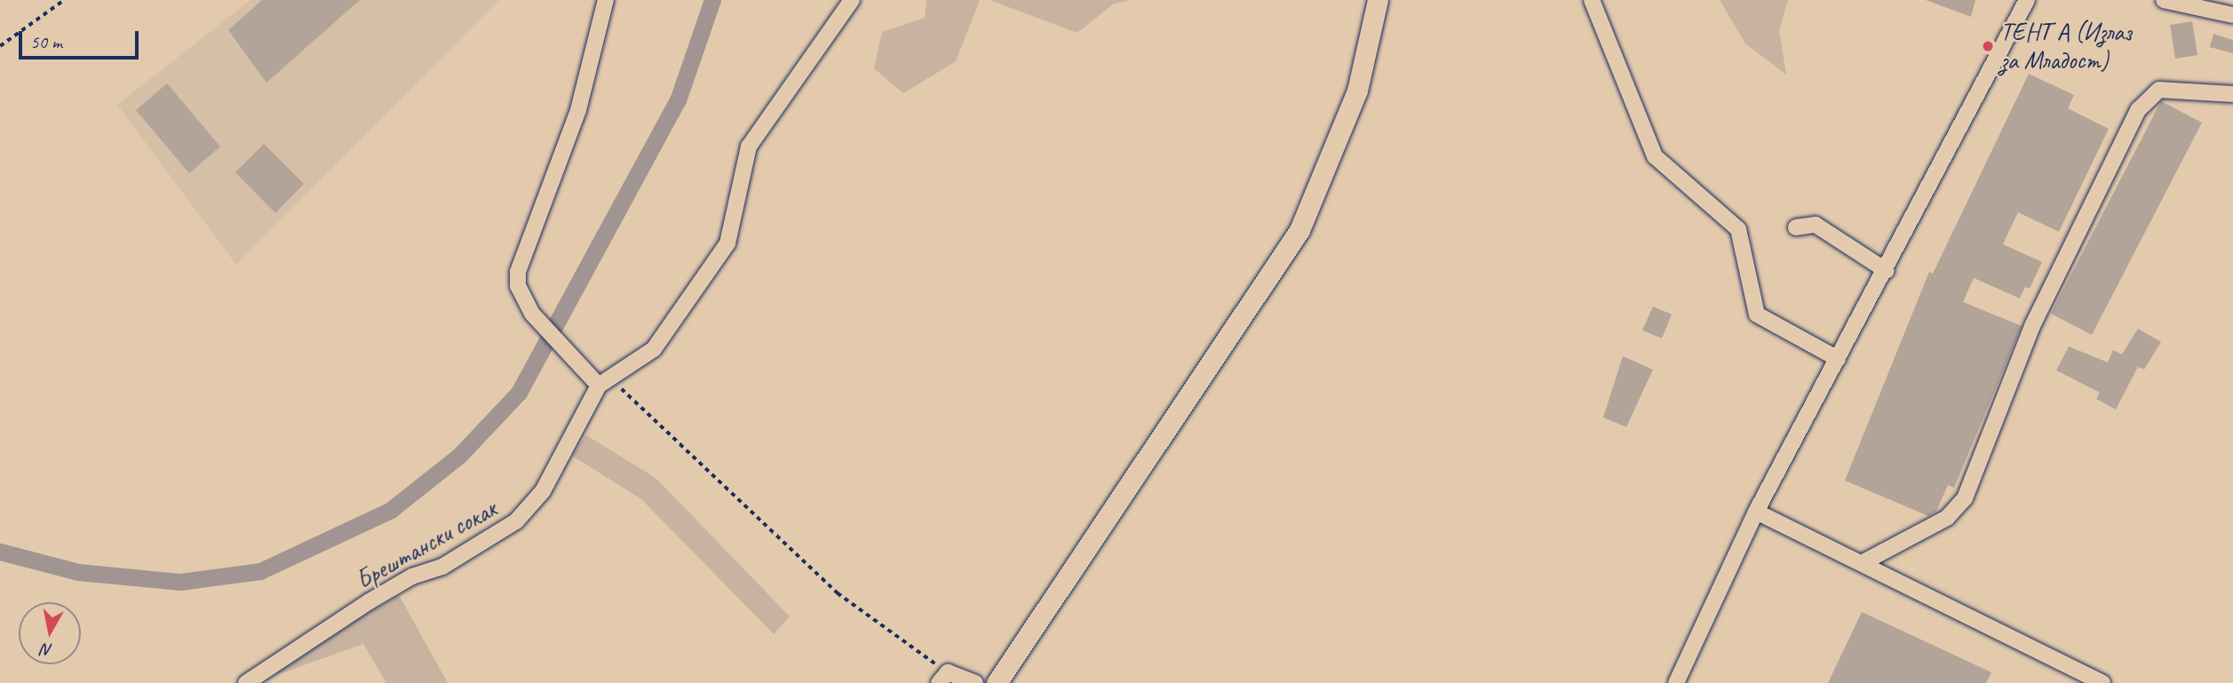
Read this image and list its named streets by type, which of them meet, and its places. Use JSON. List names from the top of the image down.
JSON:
{
  "streets": {
    "street": ["Брештански сокак"]
  },
  "places": ["ТЕНТ А (Излаз за Младост)"],
  "scale_bar": "50 m",
  "north": "bottom"
}
